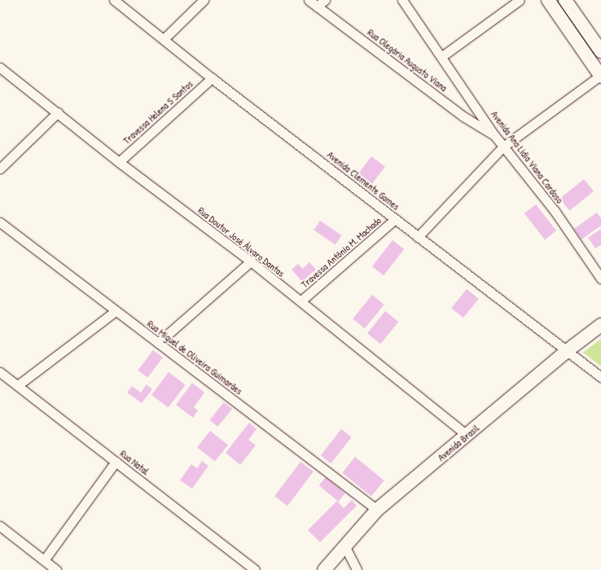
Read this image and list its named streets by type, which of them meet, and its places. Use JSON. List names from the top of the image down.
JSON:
{
  "streets": {
    "street": [
      "Rua Olegária Augusto Viana",
      "Travessa Helena S Santos",
      "Avenida Ana Lídia Viana Cardoso",
      "Avenida Clemente Gomes",
      "Rua Doutor José Álvaro Dantas",
      "Travessa Antônio M. Machado",
      "Rua Miguel de Oliveira Guimarães",
      "Avenida Brasil",
      "Rua Natal"
    ]
  },
  "crossings": [
    ["Rua Olegária Augusto Viana", "Avenida Ana Lídia Viana Cardoso"],
    ["Travessa Helena S Santos", "Avenida Clemente Gomes"],
    ["Travessa Helena S Santos", "Rua Doutor José Álvaro Dantas"],
    ["Avenida Clemente Gomes", "Travessa Antônio M. Machado"],
    ["Avenida Clemente Gomes", "Avenida Brasil"],
    ["Rua Doutor José Álvaro Dantas", "Travessa Antônio M. Machado"],
    ["Rua Doutor José Álvaro Dantas", "Avenida Brasil"],
    ["Rua Miguel de Oliveira Guimarães", "Avenida Brasil"]
  ]
}
